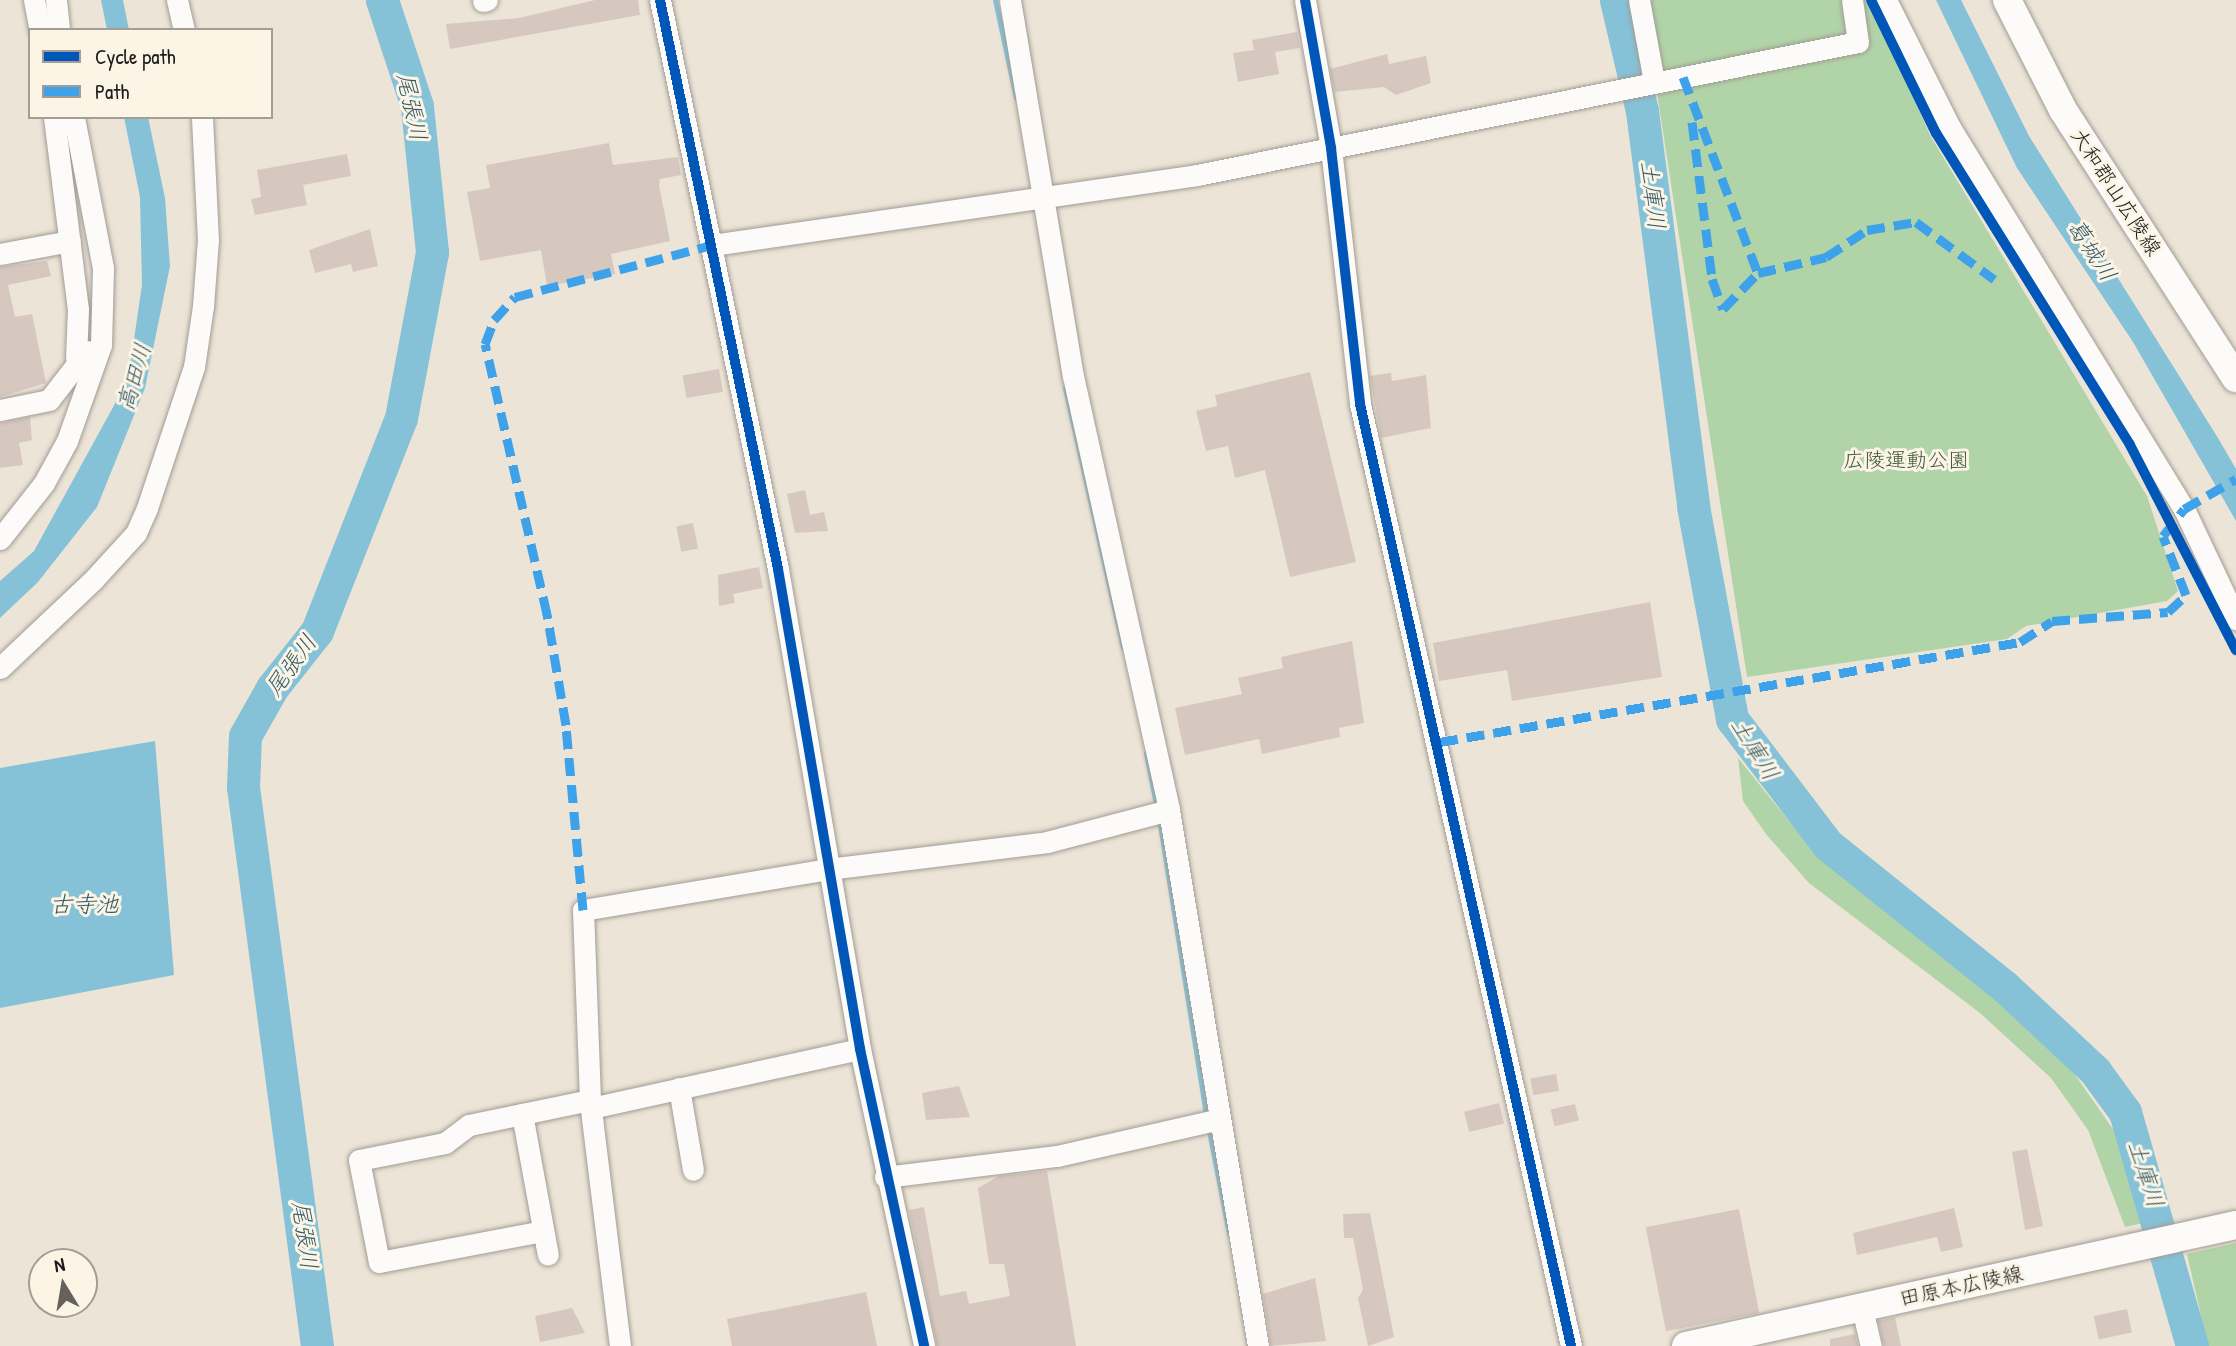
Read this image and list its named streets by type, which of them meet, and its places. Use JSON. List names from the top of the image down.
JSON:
{
  "streets": {
    "main road": ["大和郡山広陵線", "田原本広陵線"]
  },
  "water": [
    "尾張川",
    "土庫川",
    "葛城川",
    "高田川",
    "古寺池"
  ],
  "parks": ["広陵運動公園"],
  "legend": ["Cycle path", "Path"],
  "north": "top"
}
